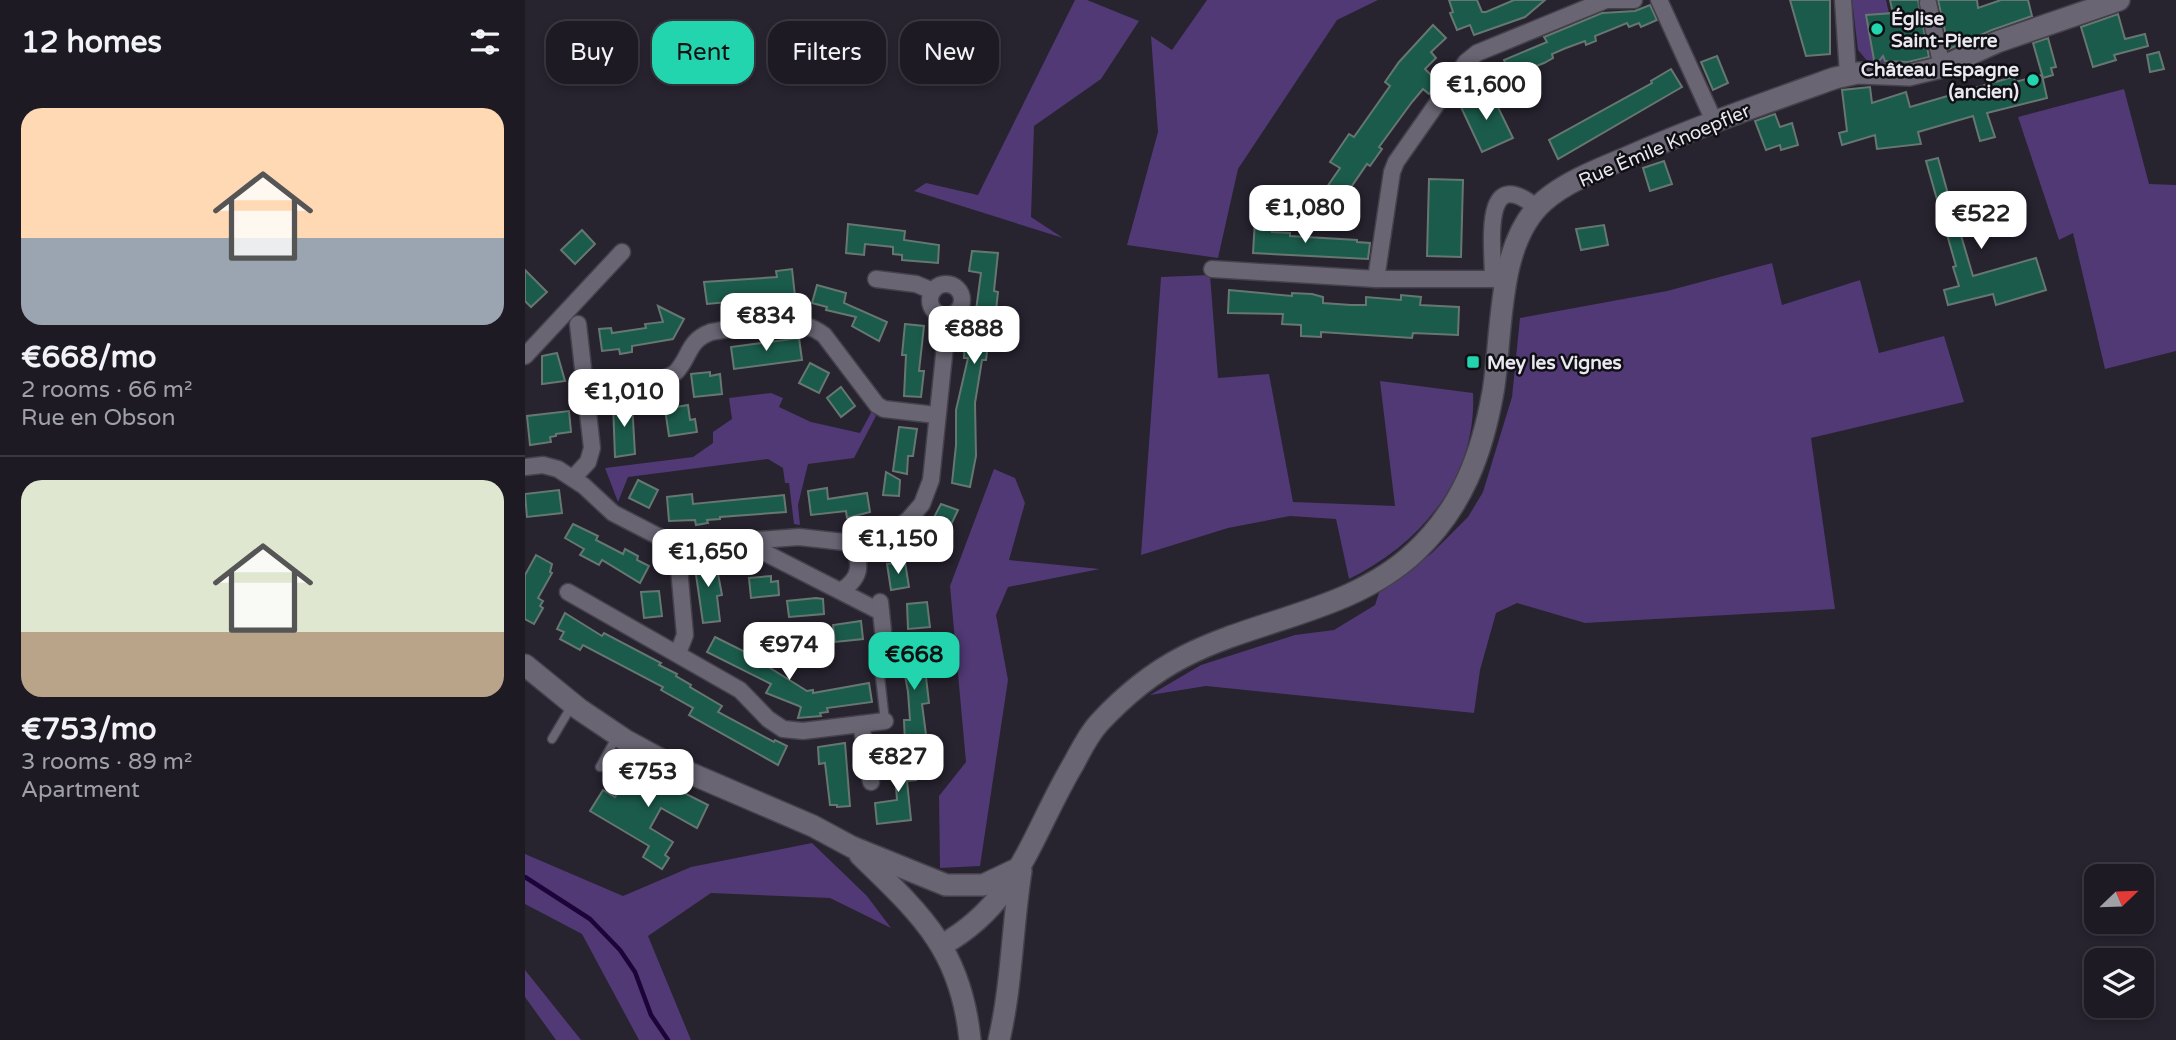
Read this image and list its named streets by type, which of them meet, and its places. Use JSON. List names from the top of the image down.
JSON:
{
  "streets": {
    "main road": ["Rue Émile Knoepfler"]
  },
  "places": {
    "other": ["Église Saint-Pierre", "Château Espagne (ancien)"],
    "transit": ["Mey les Vignes"]
  },
  "north": "top right",
  "page": {
    "heading": "12 homes",
    "chip": [
      "Buy",
      "Rent",
      "Filters",
      "New"
    ],
    "price": [
      "€1,600",
      "€1,080",
      "€522",
      "€834",
      "€888",
      "€1,010",
      "€1,150",
      "€1,650",
      "€974",
      "€668",
      "€827",
      "€753"
    ],
    "list": [
      {
        "name": "€668/mo",
        "note": "2 rooms · 66 m² · Rue en Obson"
      },
      {
        "name": "€753/mo",
        "note": "3 rooms · 89 m² · Apartment"
      }
    ]
  }
}
